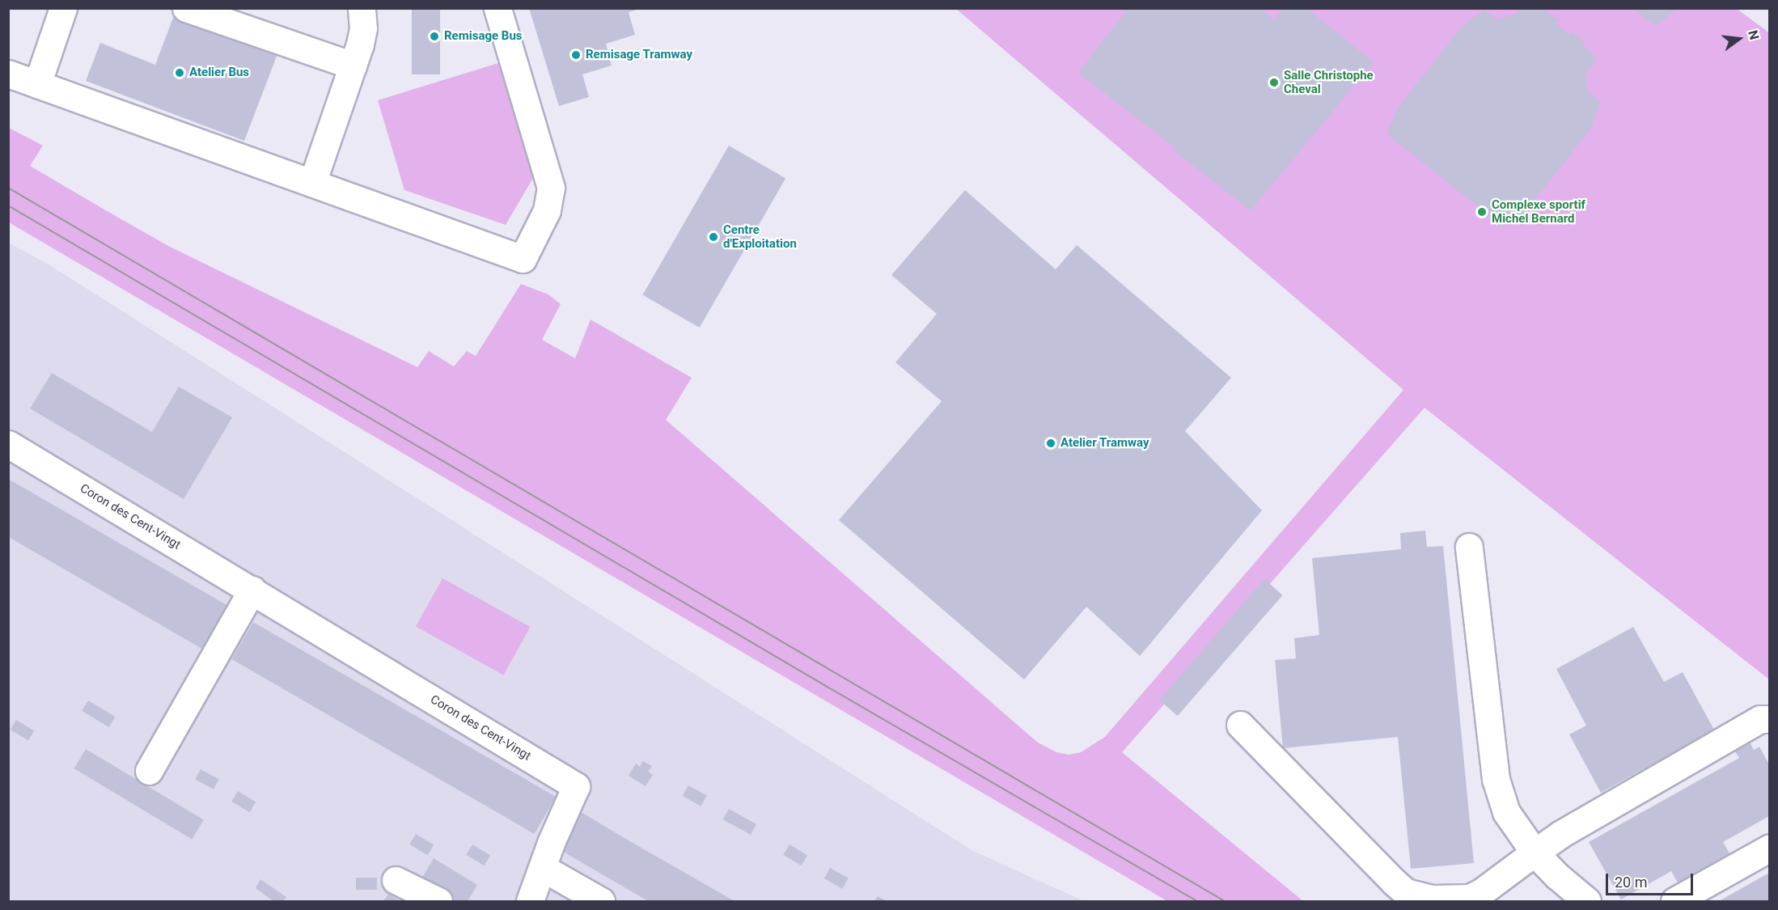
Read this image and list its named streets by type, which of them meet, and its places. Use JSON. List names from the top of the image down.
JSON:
{
  "streets": {
    "street": ["Coron des Cent-Vingt"]
  },
  "places": [
    "Remisage Bus",
    "Remisage Tramway",
    "Atelier Bus",
    "Salle Christophe Cheval",
    "Complexe sportif Michel Bernard",
    "Centre d'Exploitation",
    "Atelier Tramway"
  ],
  "scale_bar": "20 m",
  "north": "right"
}
